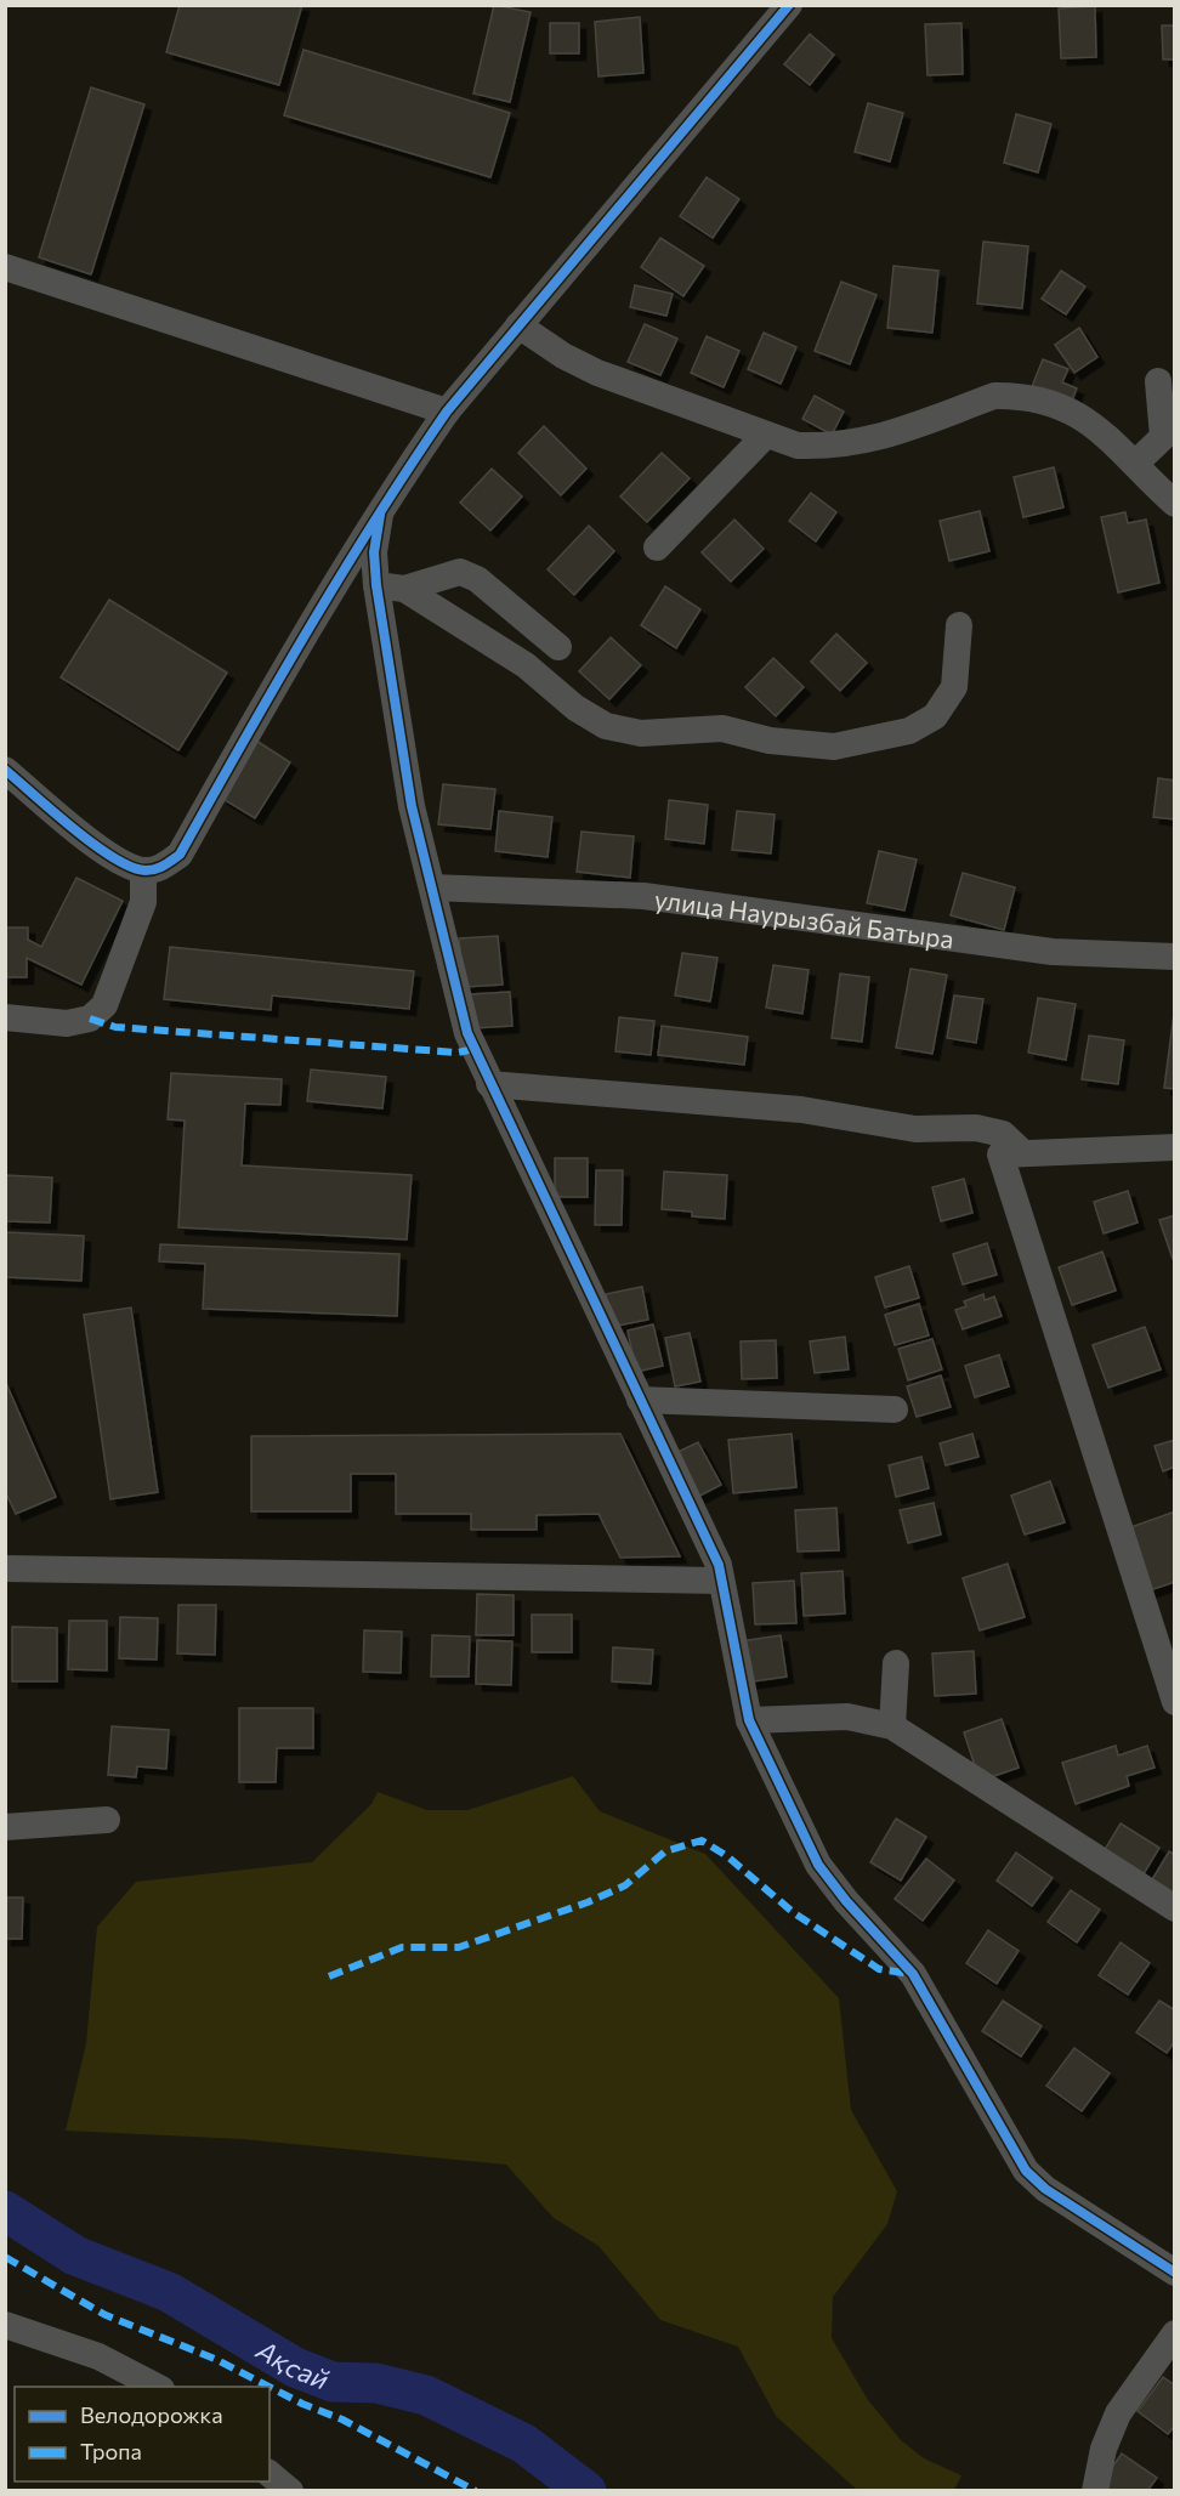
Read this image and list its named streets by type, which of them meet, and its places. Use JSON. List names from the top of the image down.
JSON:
{
  "streets": {
    "street": ["улица Наурызбай Батыра"]
  },
  "water": ["Ақсай"],
  "legend": ["Велодорожка", "Тропа"]
}
